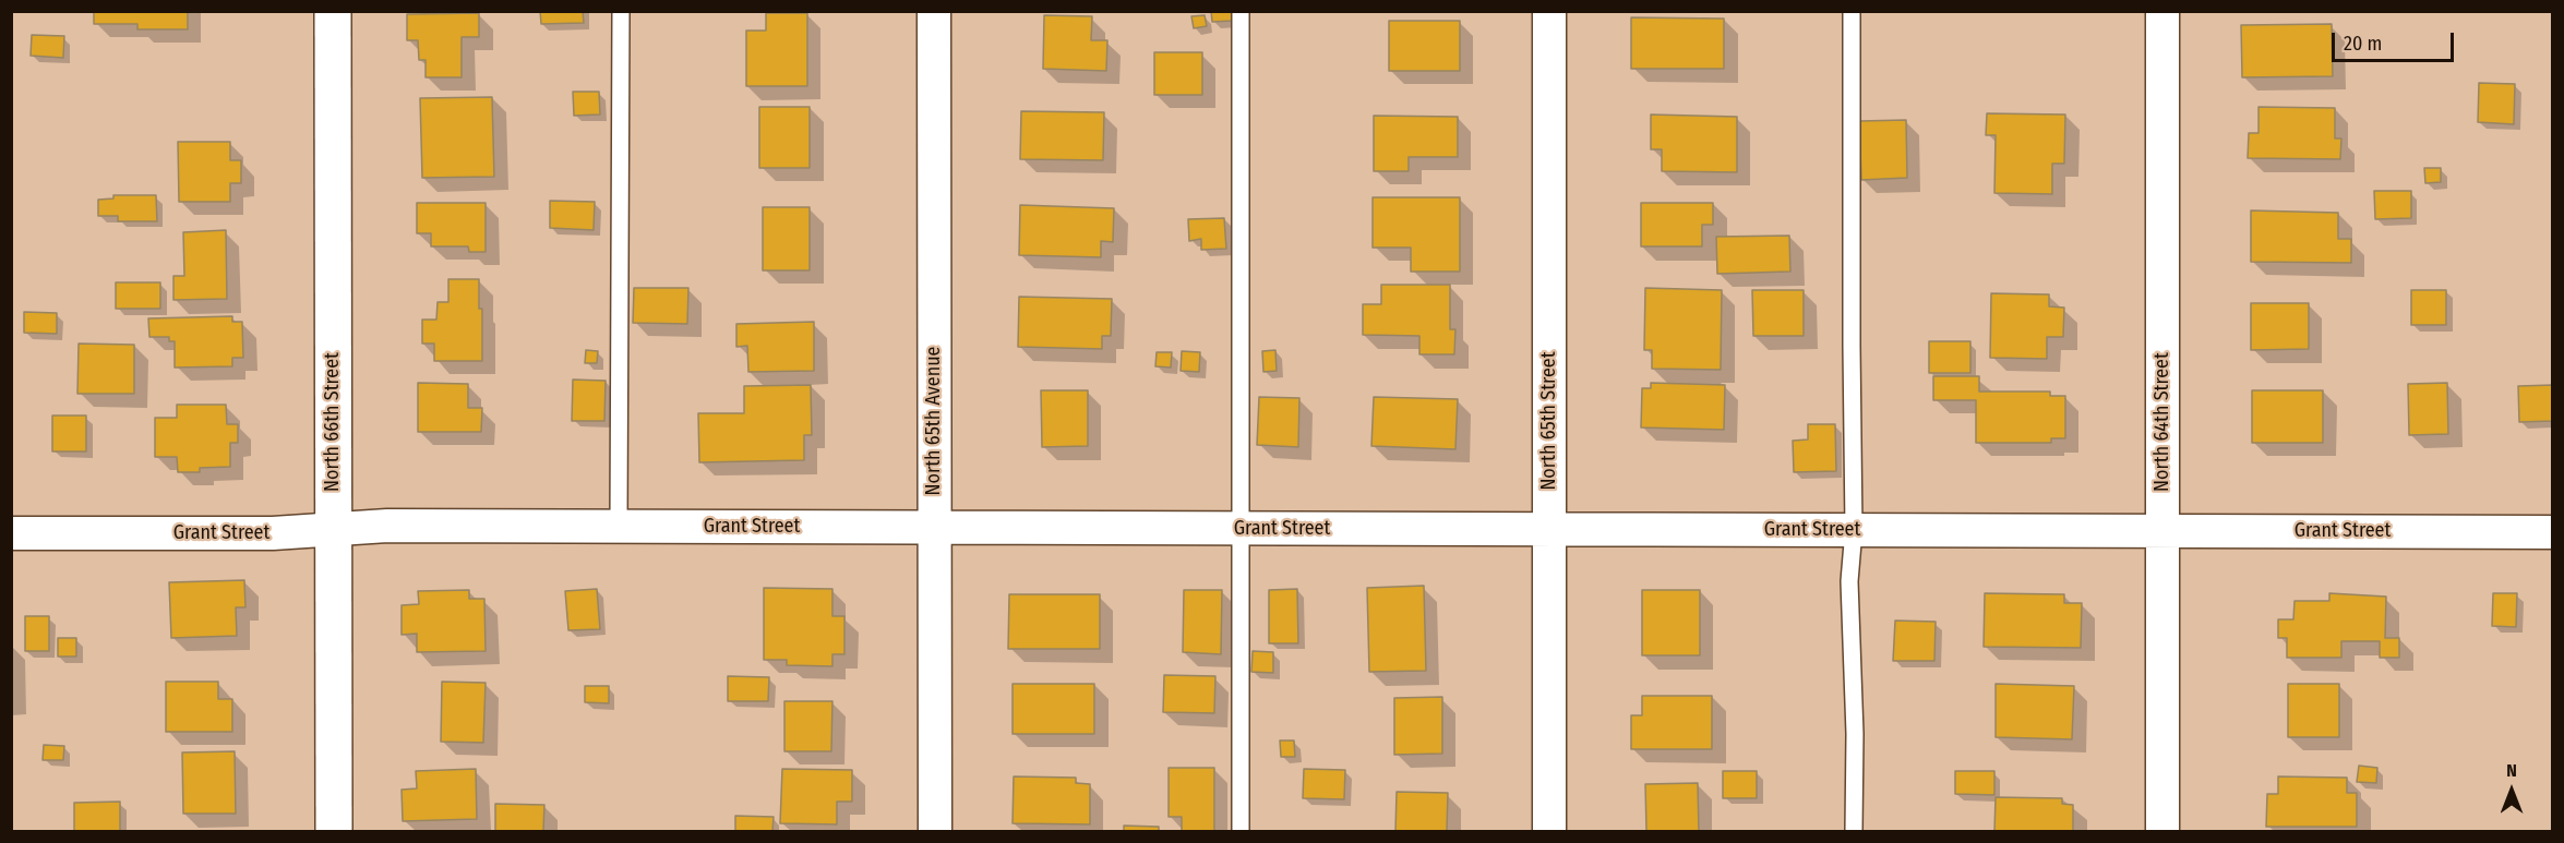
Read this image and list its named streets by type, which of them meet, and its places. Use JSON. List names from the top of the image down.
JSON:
{
  "streets": {
    "street": [
      "North 65th Avenue",
      "North 65th Street",
      "North 66th Street",
      "North 64th Street",
      "Grant Street"
    ]
  },
  "crossings": [
    ["North 65th Avenue", "Grant Street"],
    ["North 65th Street", "Grant Street"],
    ["North 66th Street", "Grant Street"],
    ["North 64th Street", "Grant Street"]
  ],
  "scale_bar": "20 m",
  "north": "top"
}
